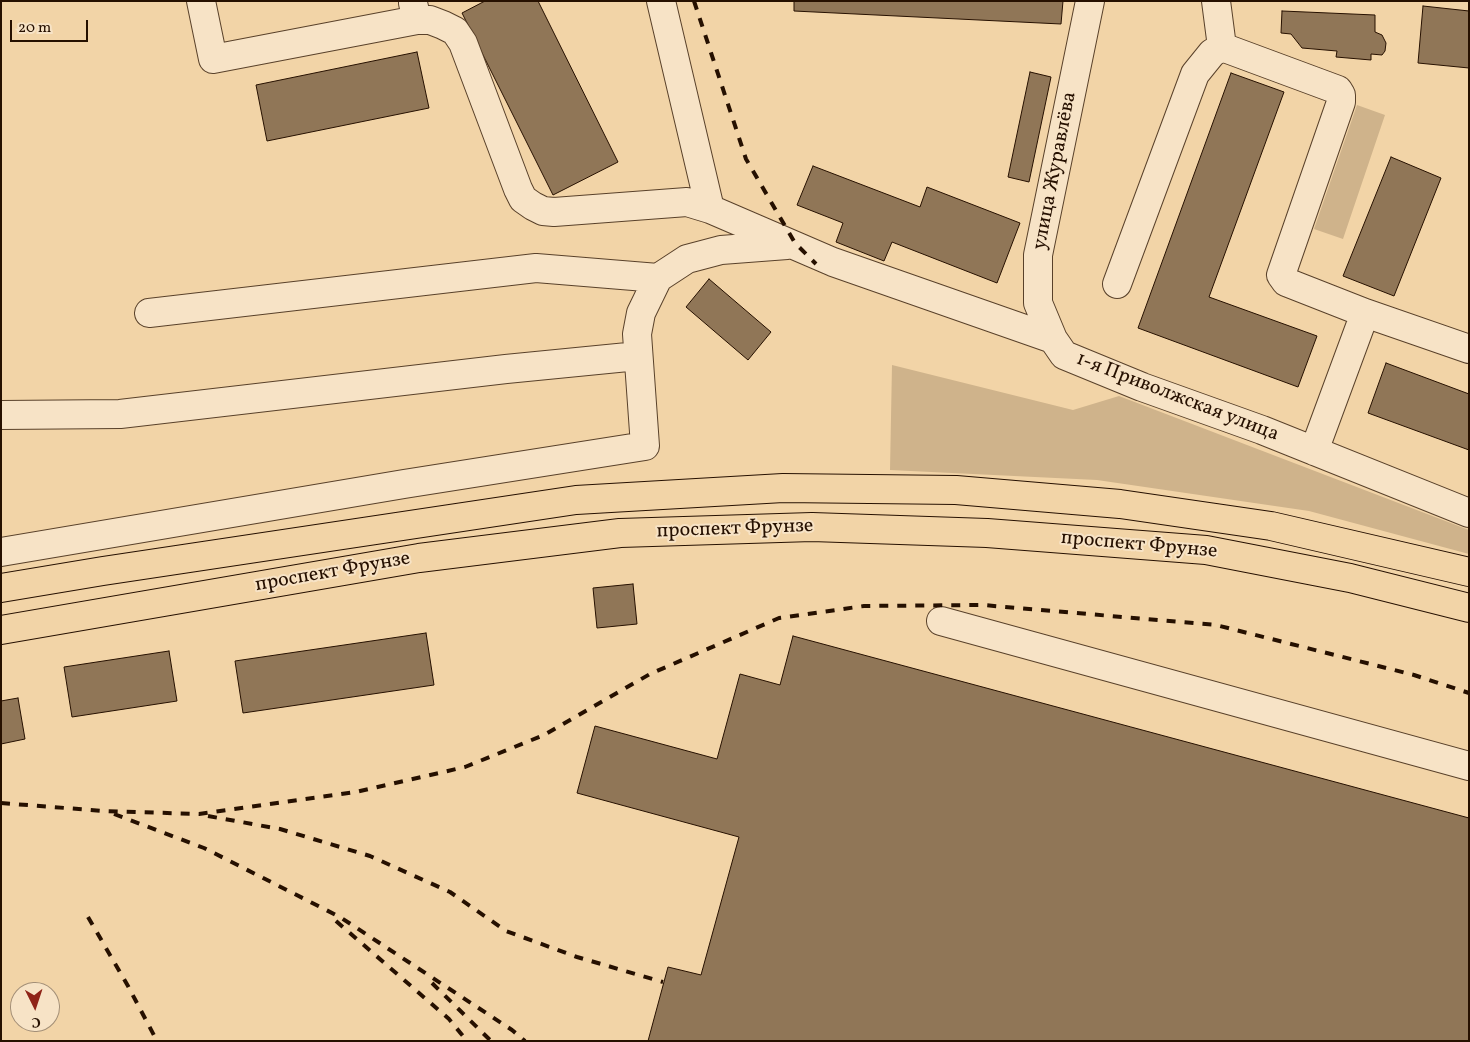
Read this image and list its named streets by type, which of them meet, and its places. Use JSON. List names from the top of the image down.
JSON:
{
  "streets": {
    "main road": ["проспект Фрунзе"],
    "street": ["улица Журавлёва", "1-я Приволжская улица"]
  },
  "crossings": [
    ["улица Журавлёва", "1-я Приволжская улица"]
  ],
  "scale_bar": "20 m",
  "north": "bottom"
}
